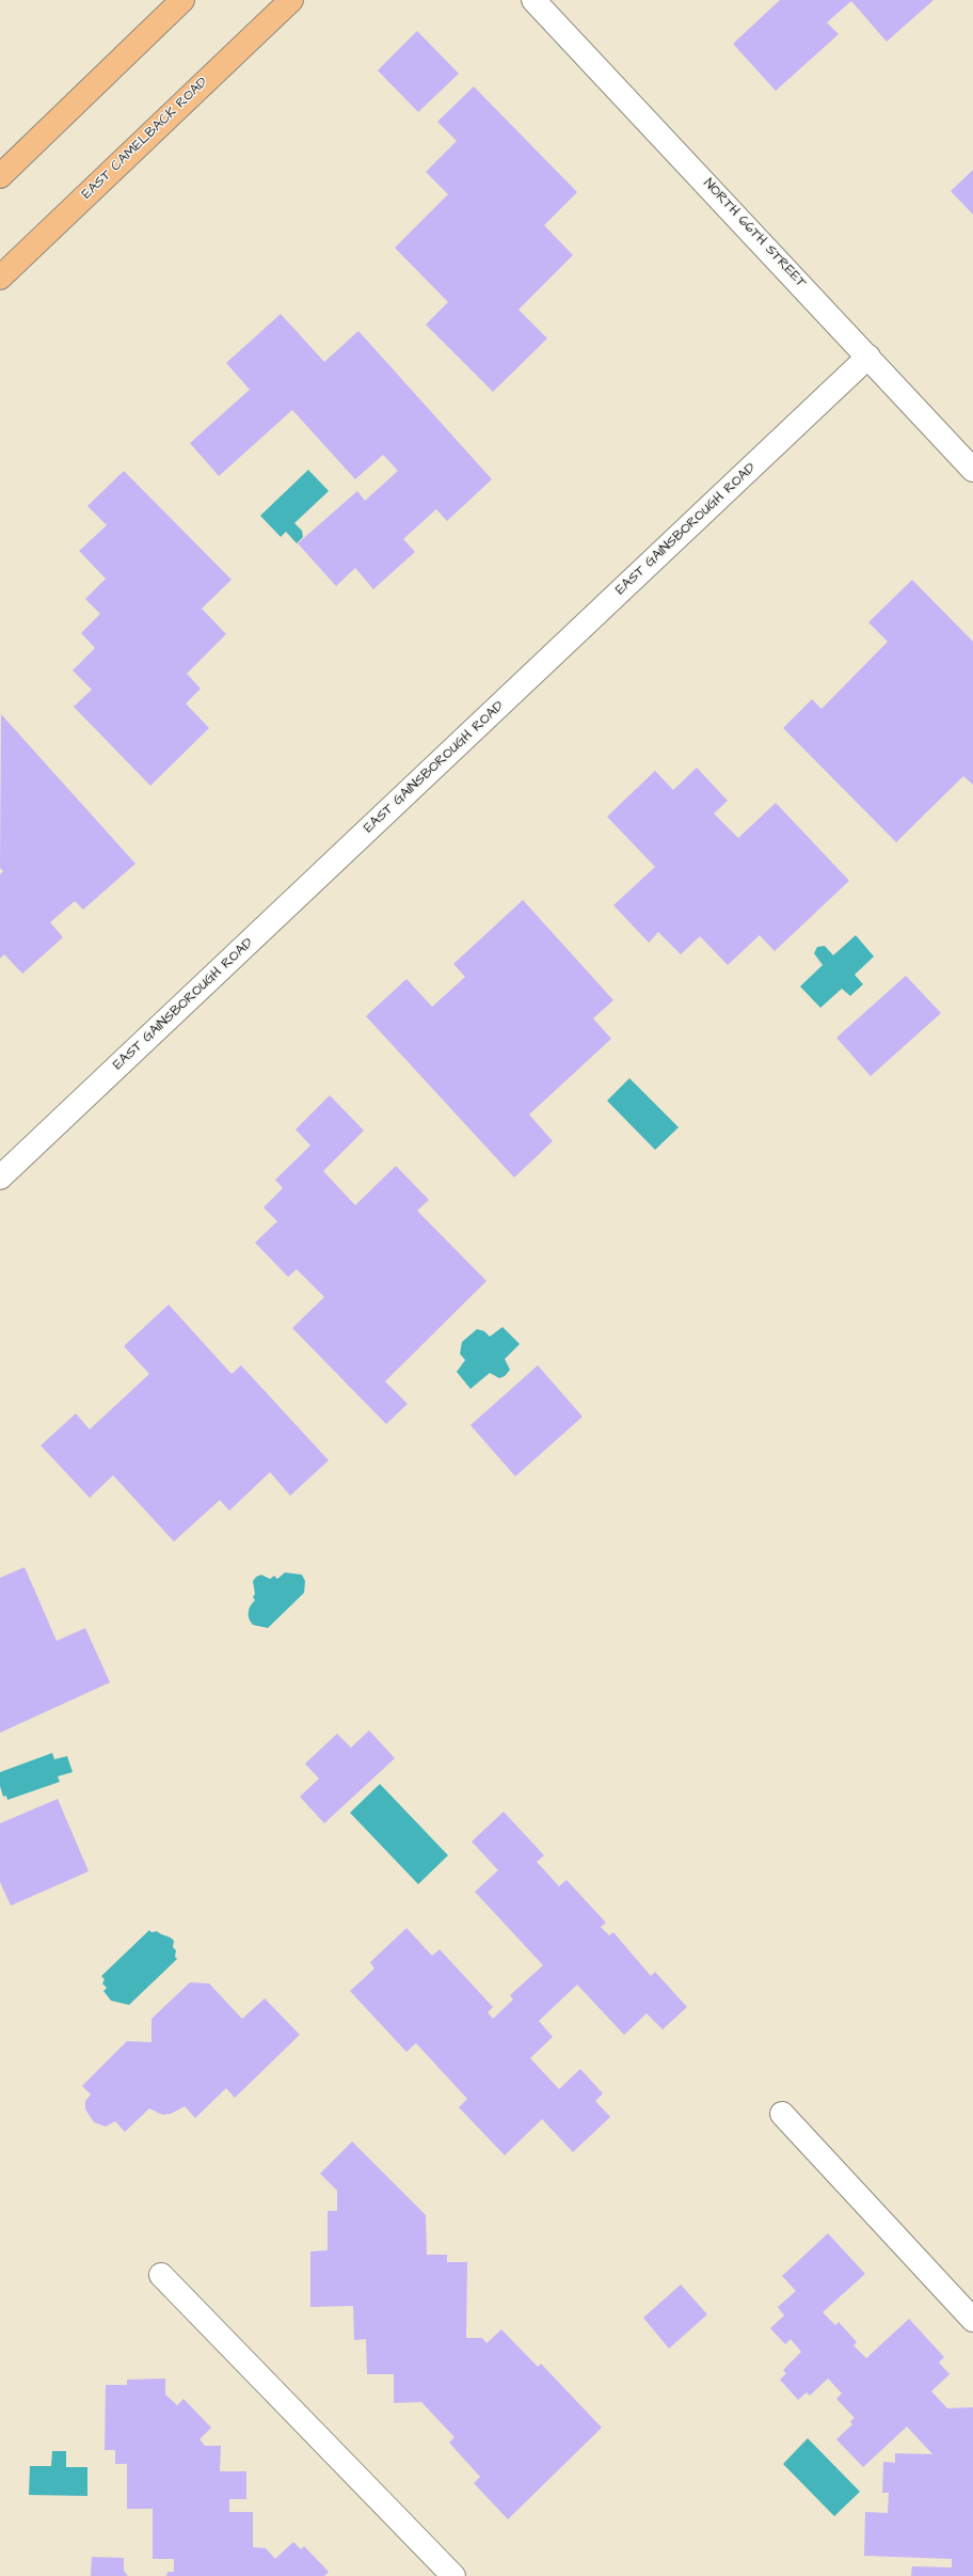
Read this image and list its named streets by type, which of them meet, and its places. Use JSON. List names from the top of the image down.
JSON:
{
  "streets": {
    "main road": ["EAST CAMELBACK ROAD"],
    "street": ["NORTH 66TH STREET", "EAST GAINSBOROUGH ROAD"]
  },
  "crossings": [
    ["NORTH 66TH STREET", "EAST GAINSBOROUGH ROAD"]
  ]
}
